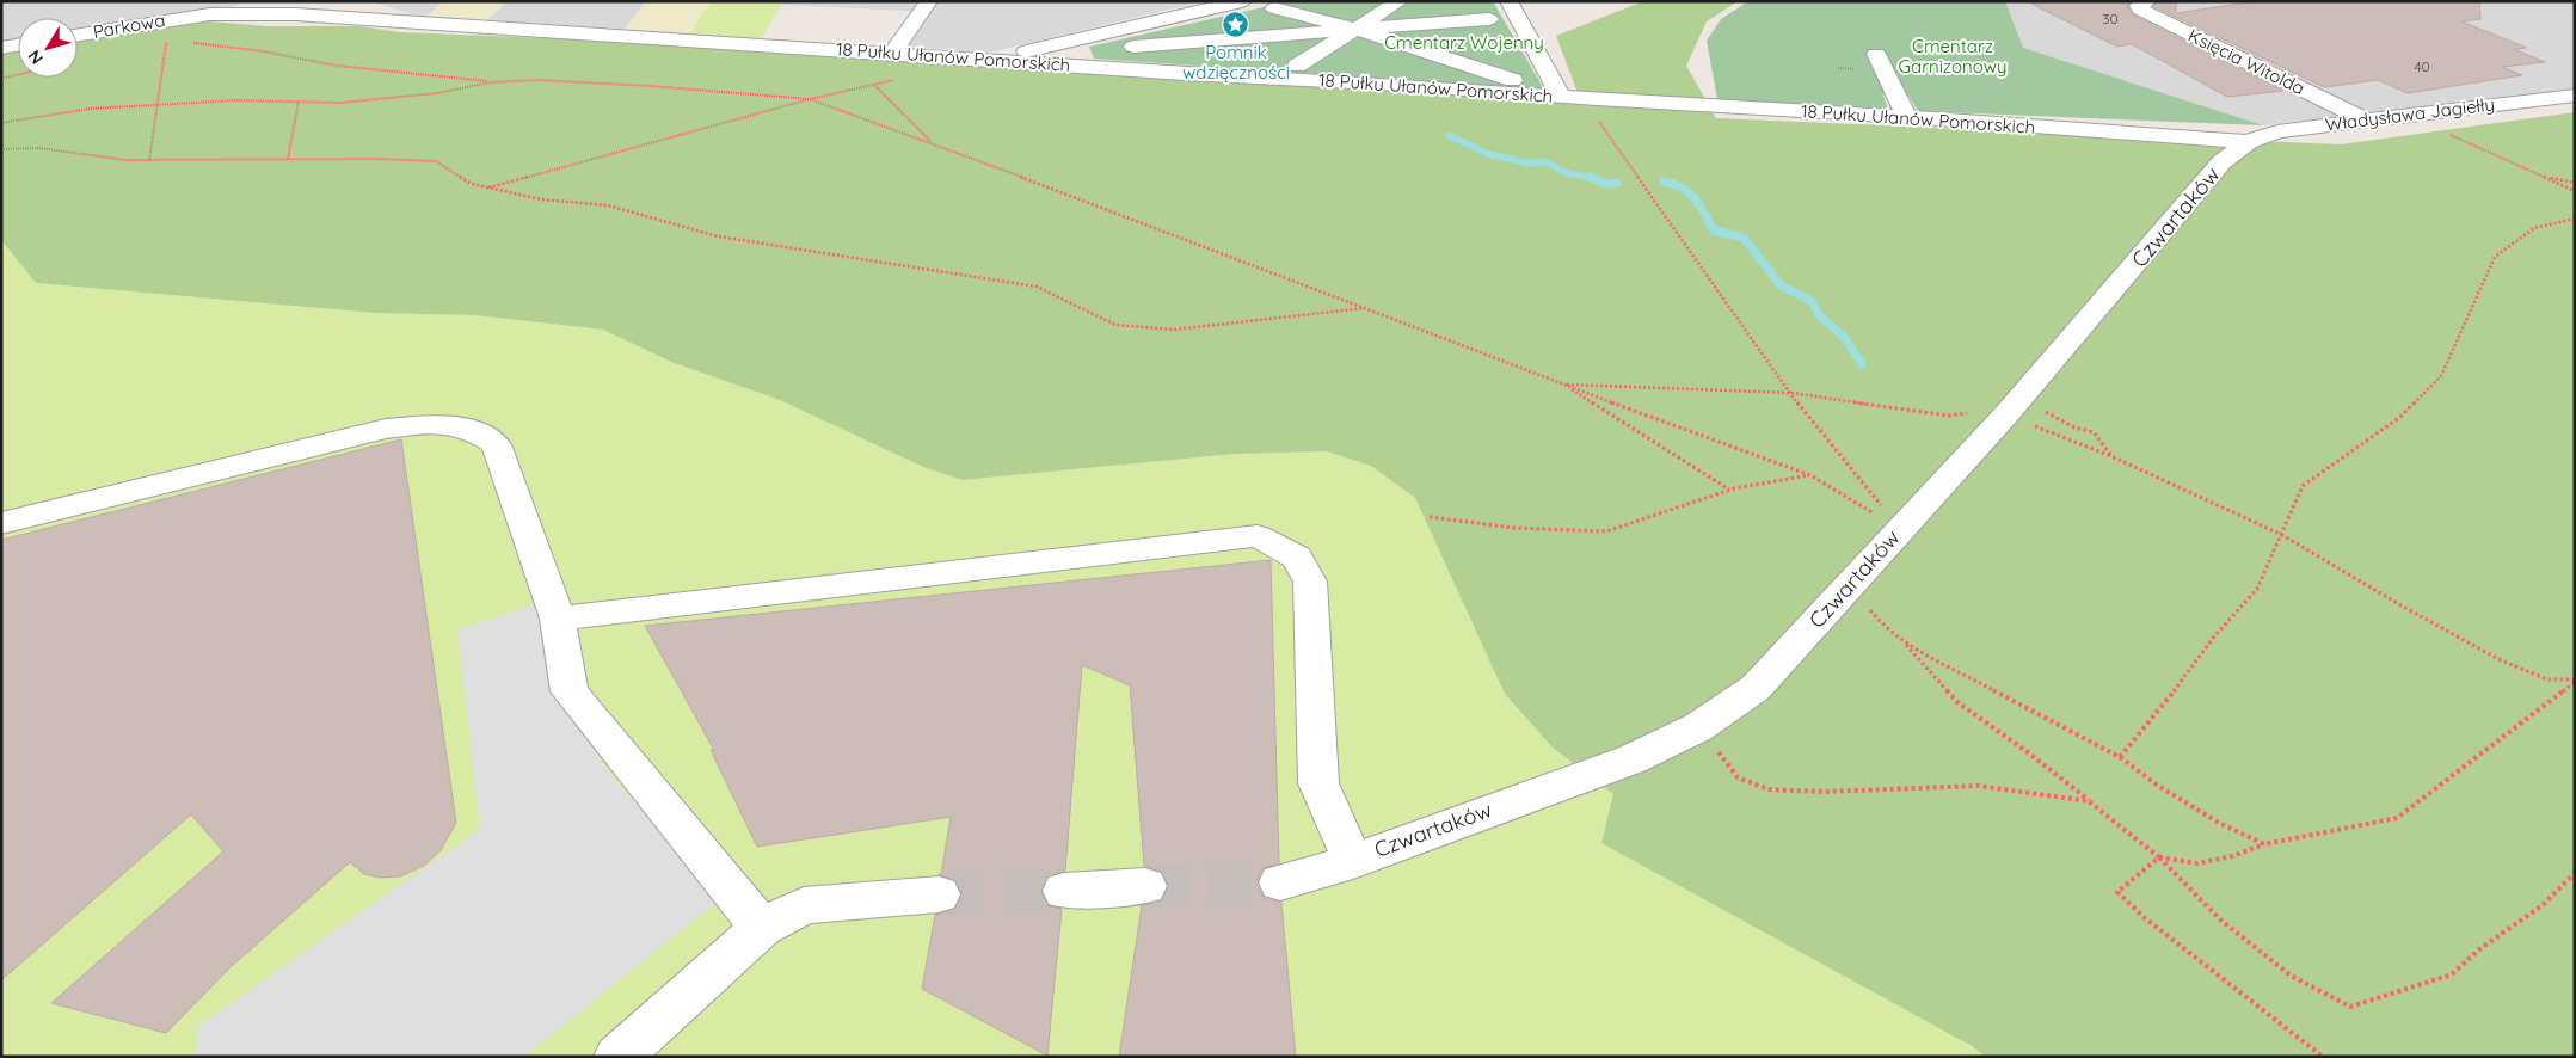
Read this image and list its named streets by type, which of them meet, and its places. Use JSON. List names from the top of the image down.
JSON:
{
  "streets": {
    "street": [
      "Parkowa",
      "18 Pułku Ułanów Pomorskich",
      "Księcia Witolda",
      "Władysława Jagiełły",
      "Czwartaków"
    ]
  },
  "crossings": [
    ["Parkowa", "18 Pułku Ułanów Pomorskich"],
    ["18 Pułku Ułanów Pomorskich", "Władysława Jagiełły"],
    ["18 Pułku Ułanów Pomorskich", "Czwartaków"],
    ["Księcia Witolda", "Władysława Jagiełły"],
    ["Władysława Jagiełły", "Czwartaków"]
  ],
  "parks": ["Cmentarz Wojenny", "Cmentarz Garnizonowy"],
  "places": {
    "place": ["Pomnik wdzięczności"]
  },
  "house_numbers": ["30", "40"],
  "north": "bottom left"
}
